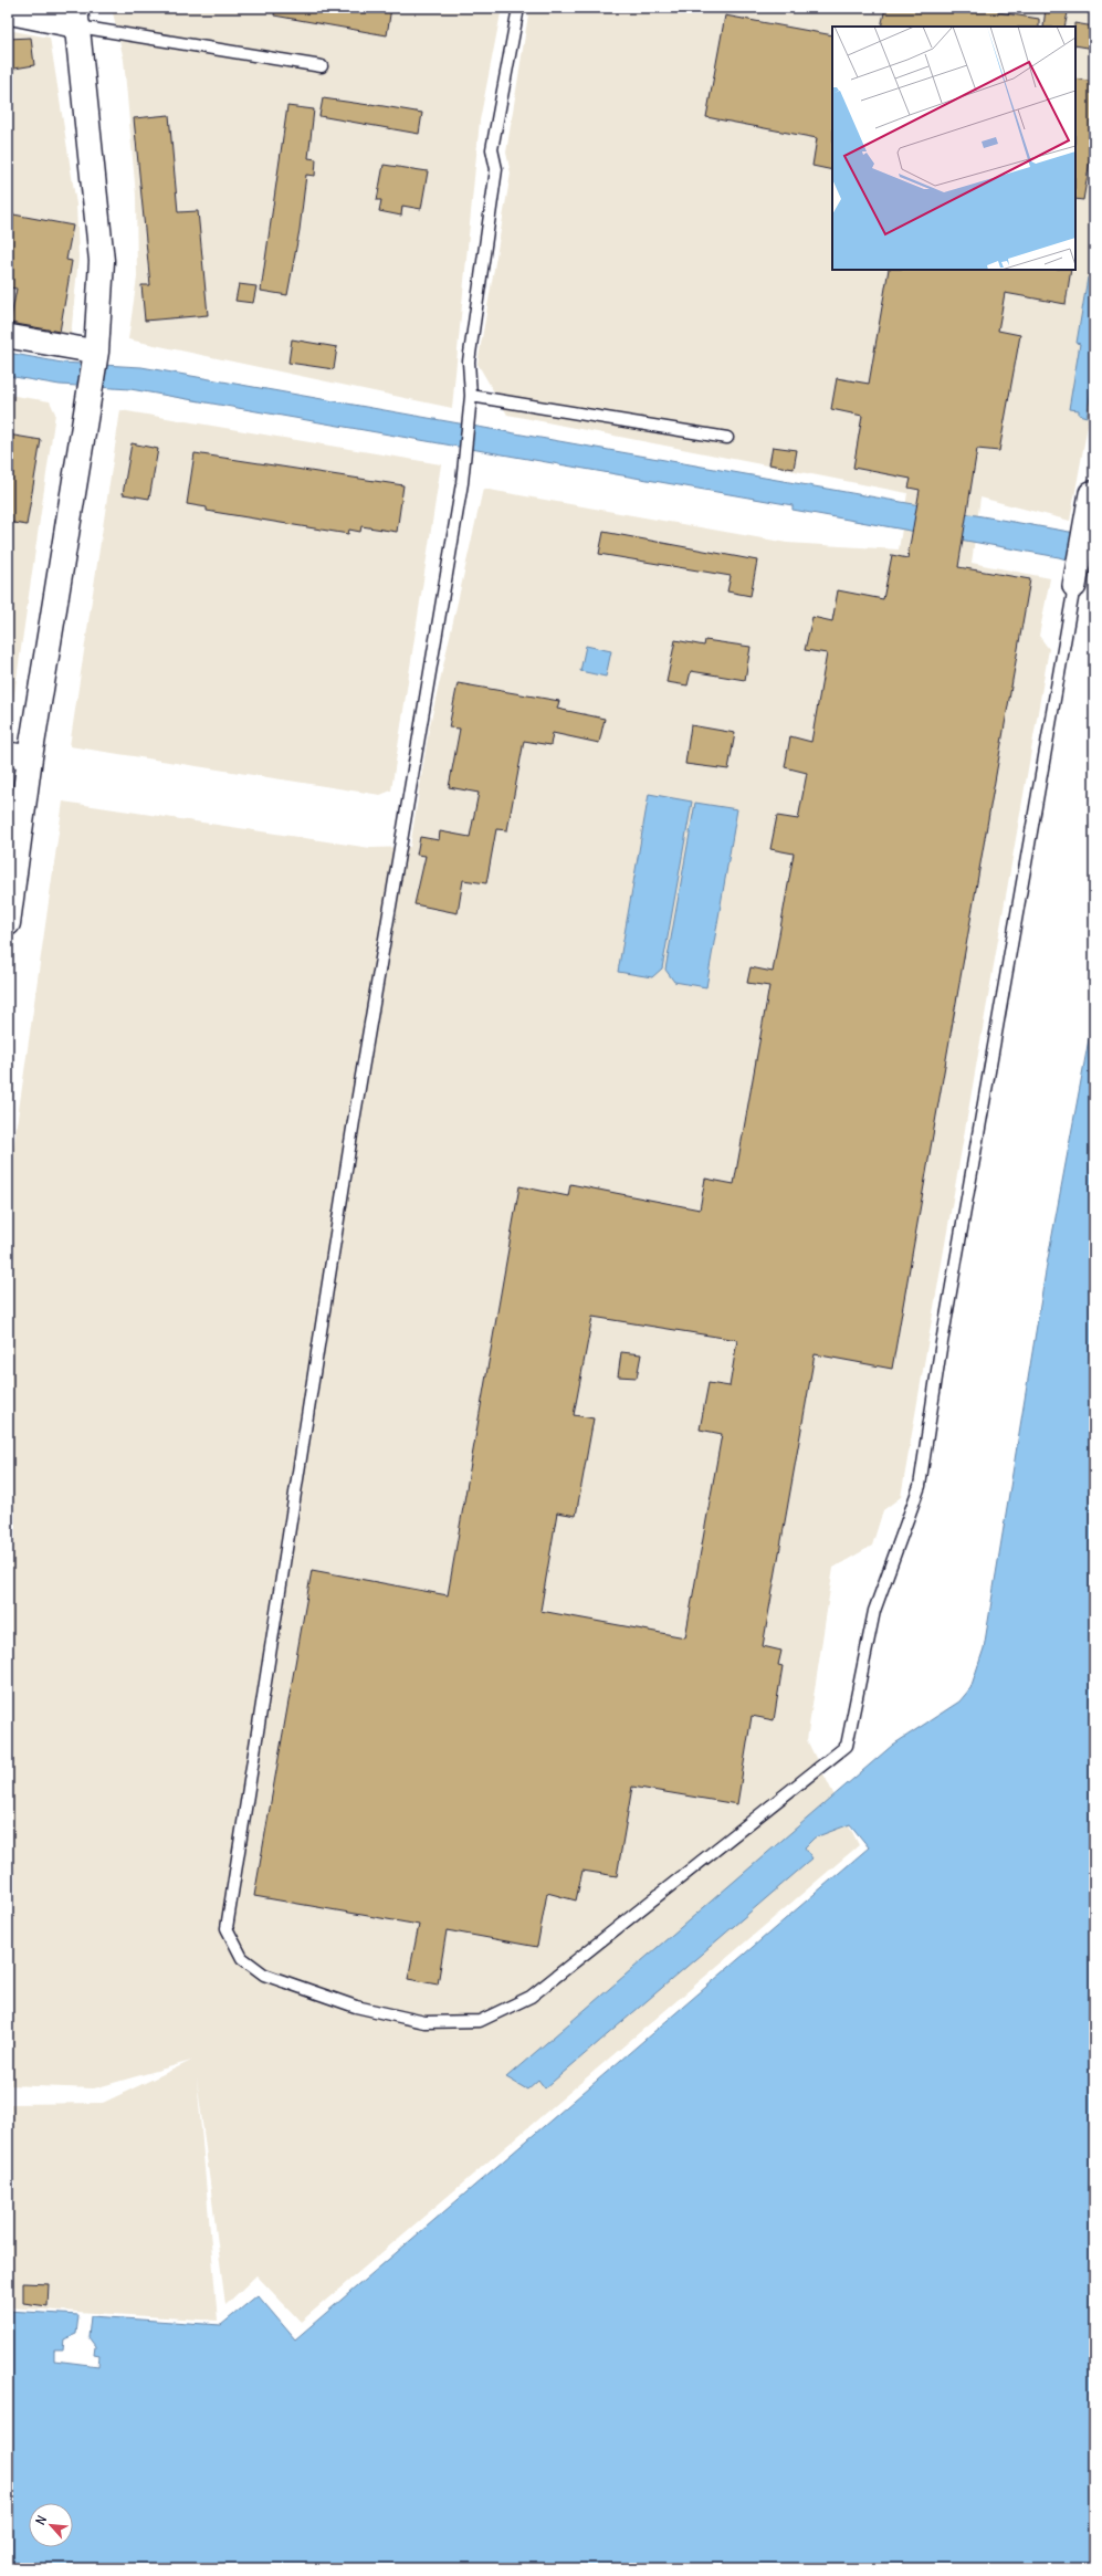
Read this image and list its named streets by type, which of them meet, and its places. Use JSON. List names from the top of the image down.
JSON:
{
  "north": "top left"
}
